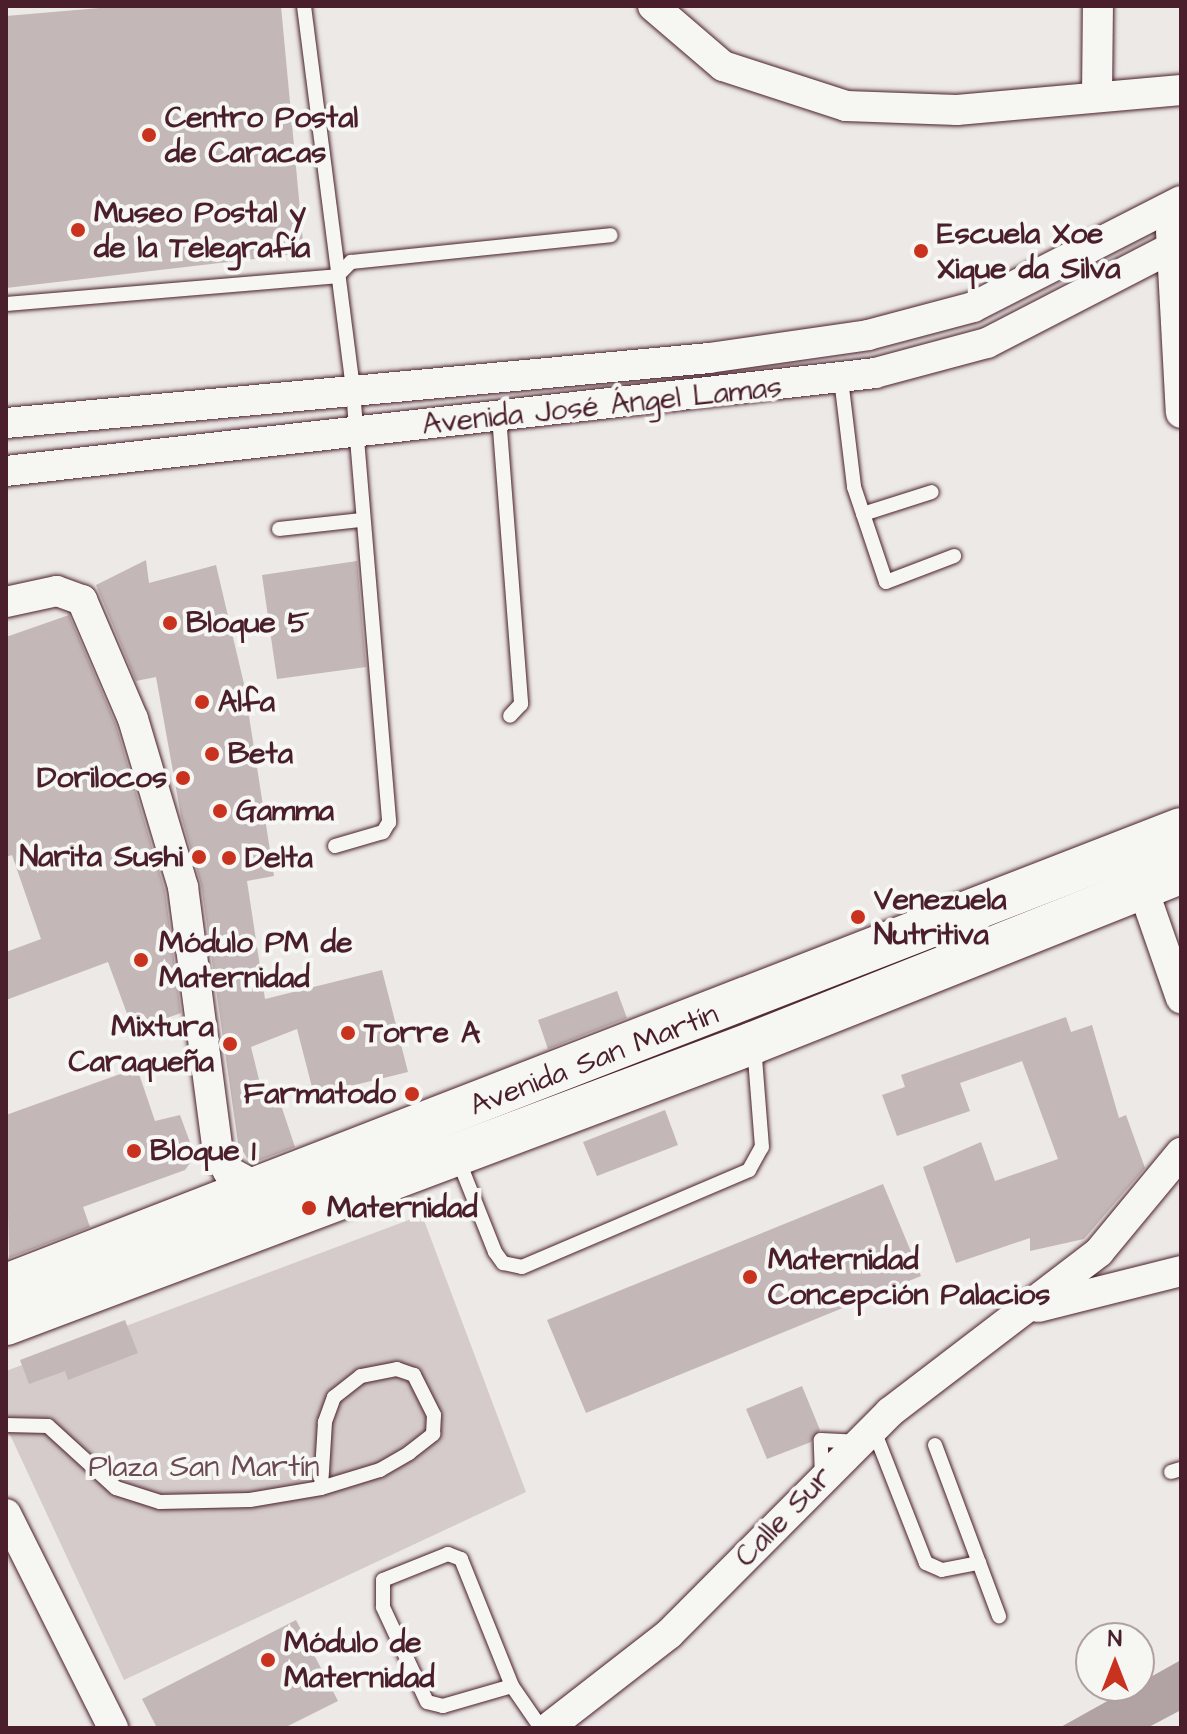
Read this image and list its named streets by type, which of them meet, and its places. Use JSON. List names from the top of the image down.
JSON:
{
  "streets": {
    "main road": ["Avenida San Martín"],
    "street": ["Avenida José Ángel Lamas", "Calle Sur"]
  },
  "parks": ["Plaza San Martín"],
  "places": [
    "Centro Postal de Caracas",
    "Museo Postal y de la Telegrafía",
    "Escuela Xoe Xique da Silva",
    "Bloque 5",
    "Alfa",
    "Beta",
    "Dorilocos",
    "Gamma",
    "Narita Sushi",
    "Delta",
    "Venezuela Nutritiva",
    "Módulo PM de Maternidad",
    "Torre A",
    "Mixtura Caraqueña",
    "Farmatodo",
    "Bloque 1",
    "Maternidad",
    "Maternidad Concepción Palacios",
    "Módulo de Maternidad"
  ],
  "north": "top"
}
